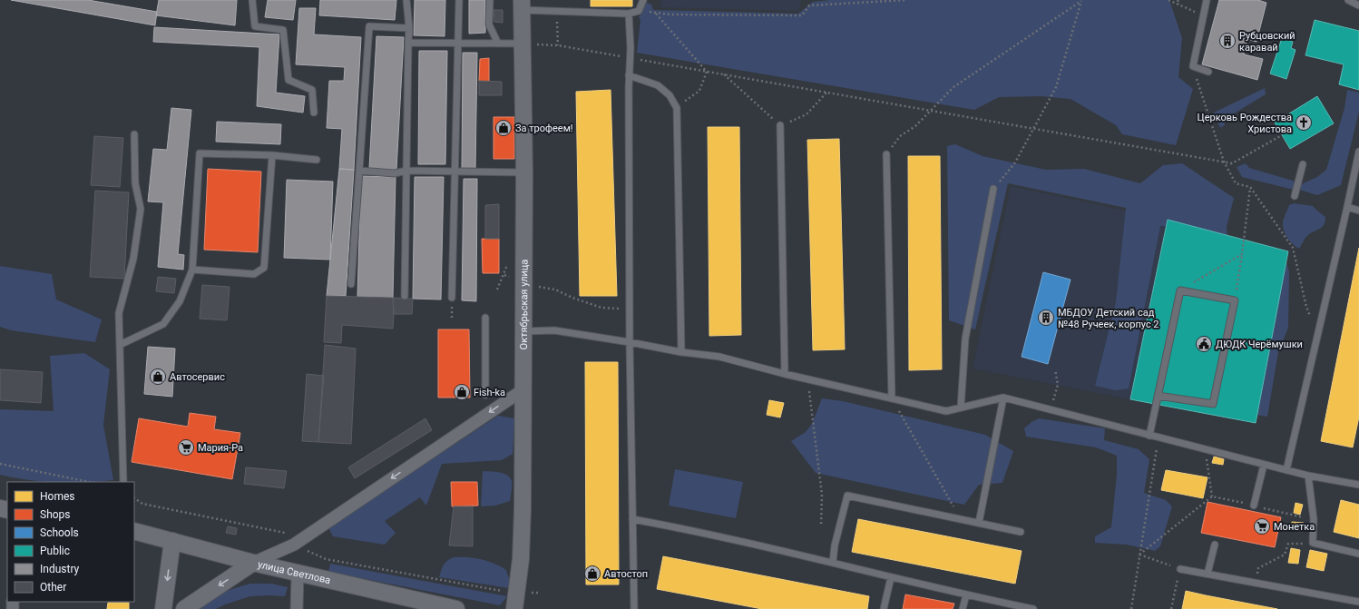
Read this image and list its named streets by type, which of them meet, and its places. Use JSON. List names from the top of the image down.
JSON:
{
  "streets": {
    "main road": ["Октябрьская улица", "улица Светлова"]
  },
  "places": {
    "building": ["Рубцовский каравай", "МБДОУ Детский сад №48 Ручеек, корпус 2"],
    "church": ["Церковь Рождества Христова"],
    "shop": [
      "За трофеем!",
      "Автосервис",
      "Fish-ka",
      "Автостоп"
    ],
    "public building": ["ДЮДК Черёмушки"],
    "supermarket": ["Мария-Ра", "Монетка"]
  },
  "legend": [
    "Homes",
    "Shops",
    "Schools",
    "Public",
    "Industry",
    "Other"
  ]
}
